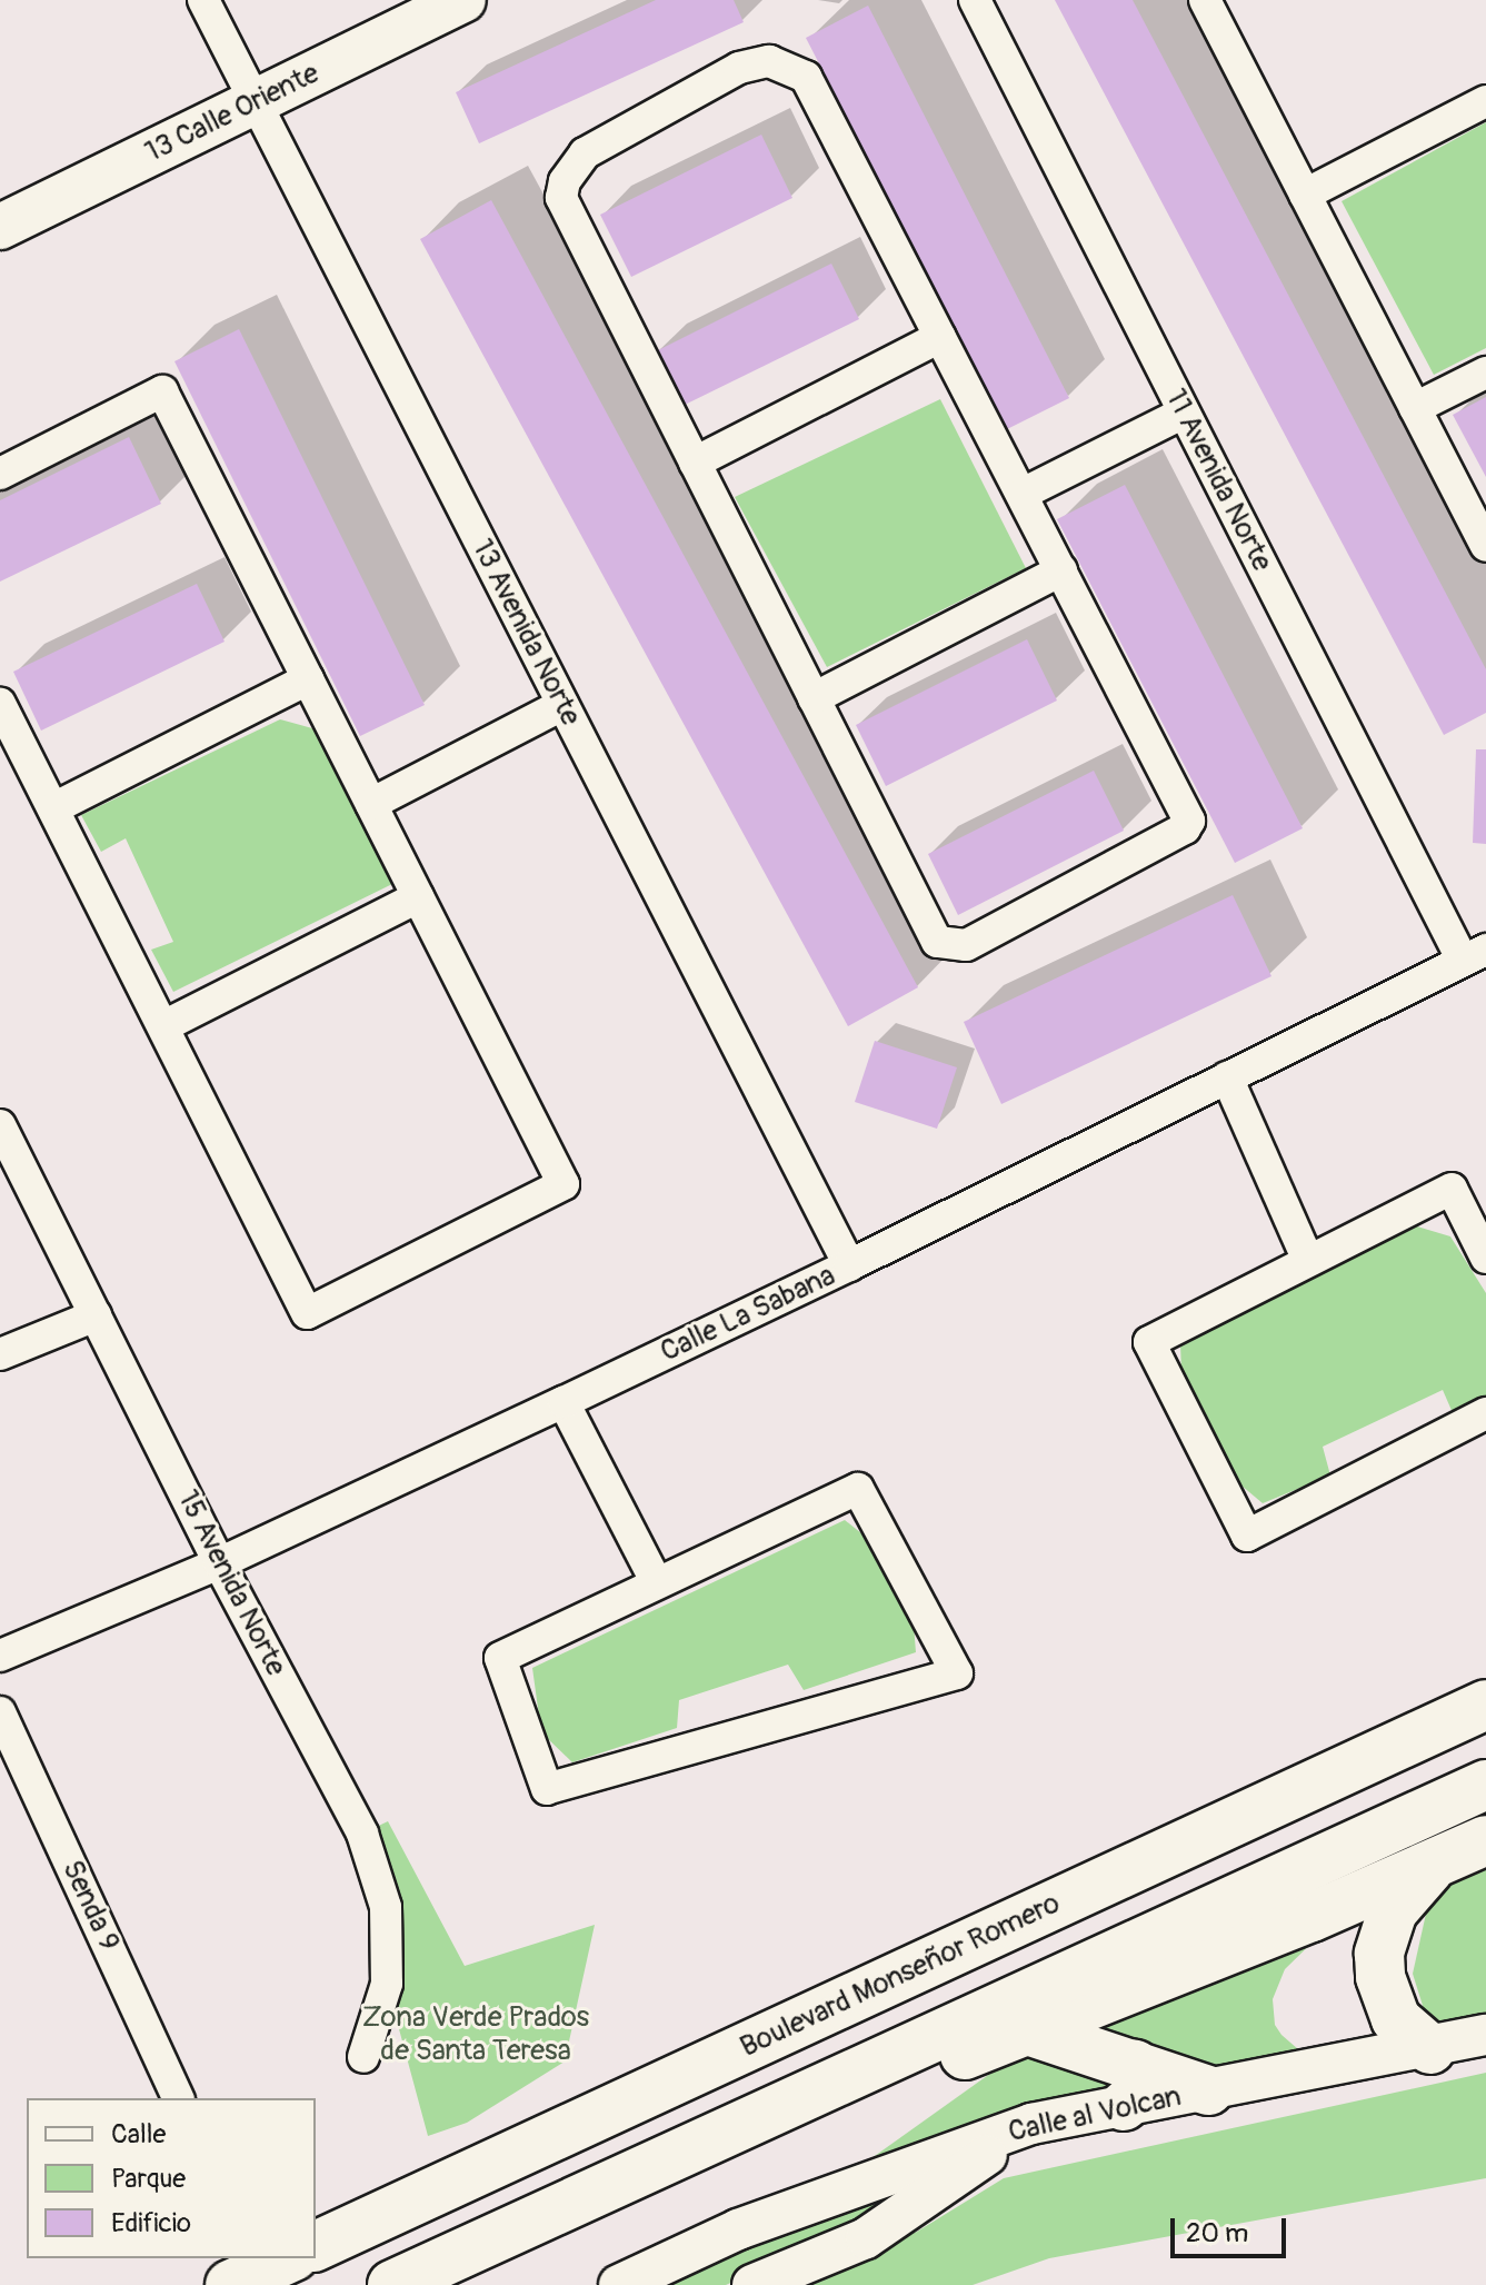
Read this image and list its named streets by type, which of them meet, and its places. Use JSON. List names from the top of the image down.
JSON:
{
  "streets": {
    "highway": ["Boulevard Monseñor Romero"],
    "main road": ["13 Calle Oriente"],
    "street": [
      "11 Avenida Norte",
      "13 Avenida Norte",
      "Calle La Sabana",
      "15 Avenida Norte",
      "Senda 9",
      "Calle al Volcan"
    ]
  },
  "crossings": [
    ["13 Calle Oriente", "13 Avenida Norte"],
    ["11 Avenida Norte", "Calle La Sabana"],
    ["13 Avenida Norte", "Calle La Sabana"],
    ["Calle La Sabana", "15 Avenida Norte"]
  ],
  "parks": ["Zona Verde Prados de Santa Teresa"],
  "legend": ["Calle", "Parque", "Edificio"],
  "scale_bar": "20 m"
}
